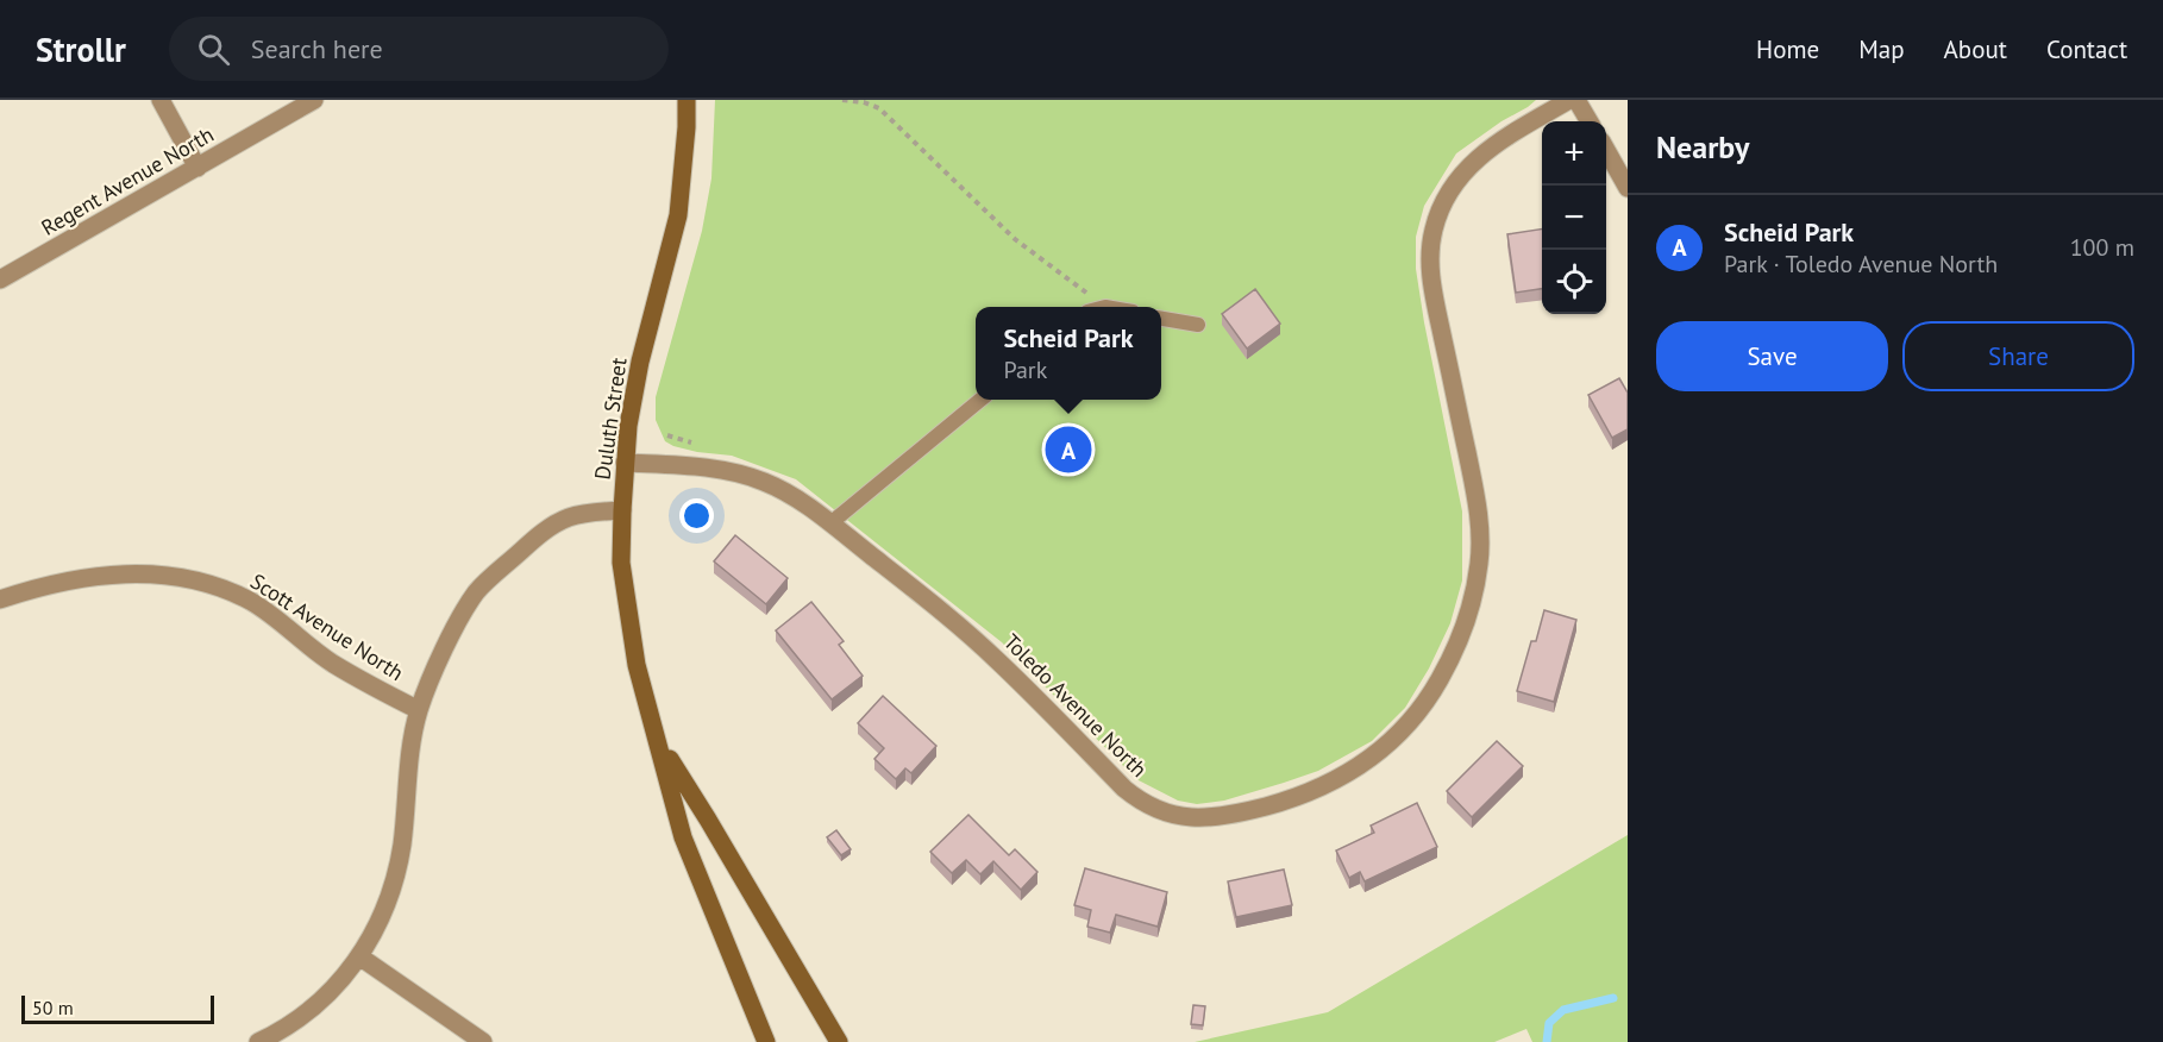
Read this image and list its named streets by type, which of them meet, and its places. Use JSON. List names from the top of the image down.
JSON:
{
  "streets": {
    "street": [
      "Regent Avenue North",
      "Duluth Street",
      "Scott Avenue North",
      "Toledo Avenue North"
    ]
  },
  "crossings": [
    ["Duluth Street", "Toledo Avenue North"]
  ],
  "scale_bar": "50 m",
  "page": {
    "header": "Strollr",
    "search": "Search here",
    "nav": [
      "Home",
      "Map",
      "About",
      "Contact"
    ],
    "heading": "Nearby",
    "map_buttons": ["+", "−"],
    "list": [
      {
        "mark": "A",
        "name": "Scheid Park",
        "note": "Park · Toledo Avenue North",
        "value": "100 m"
      }
    ],
    "buttons": ["Save", "Share"],
    "popup": ["Scheid Park", "Park"],
    "pins": "A",
    "scale": "50 m"
  }
}
